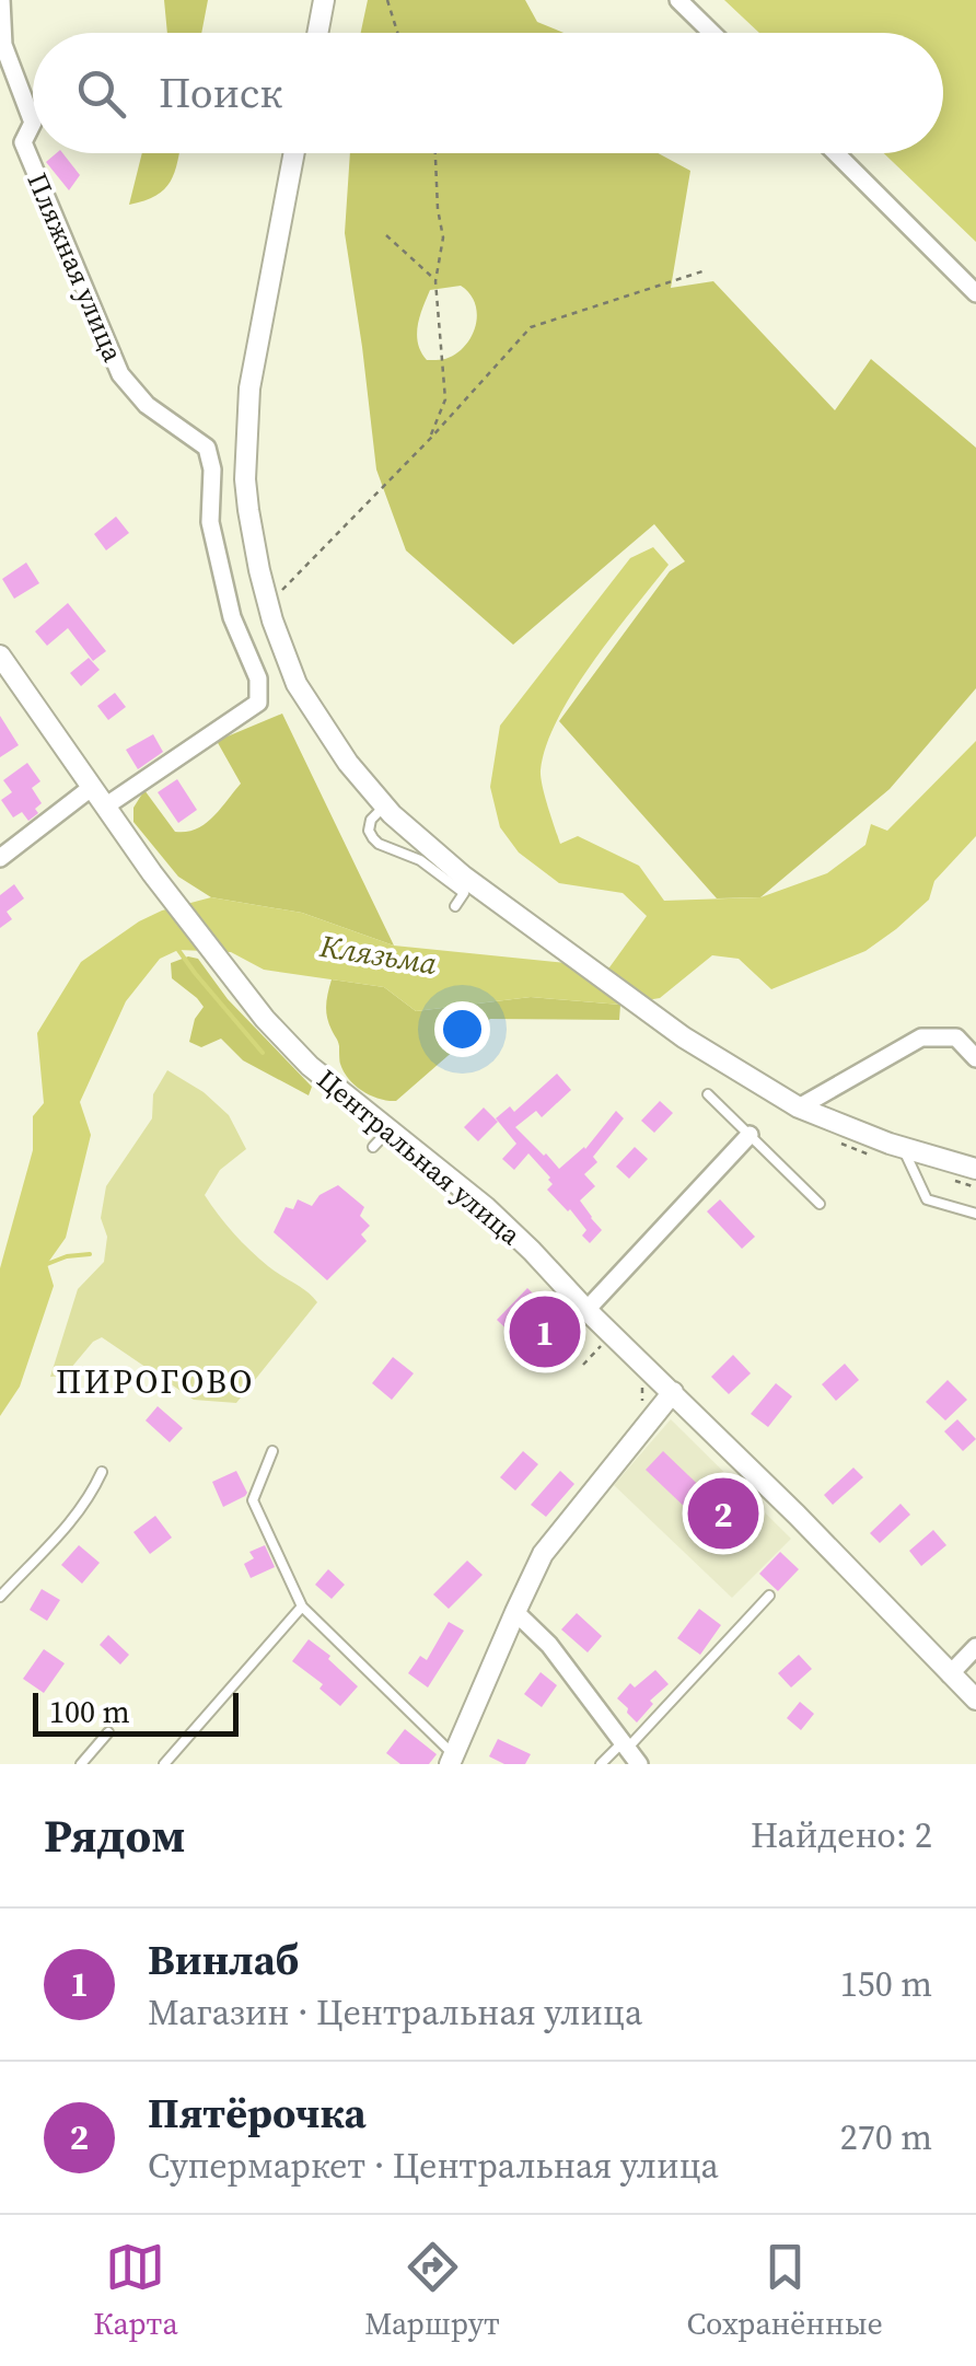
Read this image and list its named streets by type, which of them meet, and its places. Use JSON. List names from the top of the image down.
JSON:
{
  "streets": {
    "street": ["Пляжная улица", "Центральная улица"]
  },
  "crossings": [
    ["Пляжная улица", "Центральная улица"]
  ],
  "districts": ["ПИРОГОВО"],
  "water": ["Клязьма"],
  "scale_bar": "100 m",
  "page": {
    "search": "Поиск",
    "pins": ["1", "2"],
    "scale": "100 m",
    "heading": ["Рядом", "Найдено: 2"],
    "list": [
      {
        "mark": "1",
        "name": "Винлаб",
        "note": "Магазин · Центральная улица",
        "value": "150 m"
      },
      {
        "mark": "2",
        "name": "Пятёрочка",
        "note": "Супермаркет · Центральная улица",
        "value": "270 m"
      }
    ],
    "nav": ["Карта", "Маршрут", "Сохранённые"]
  }
}
